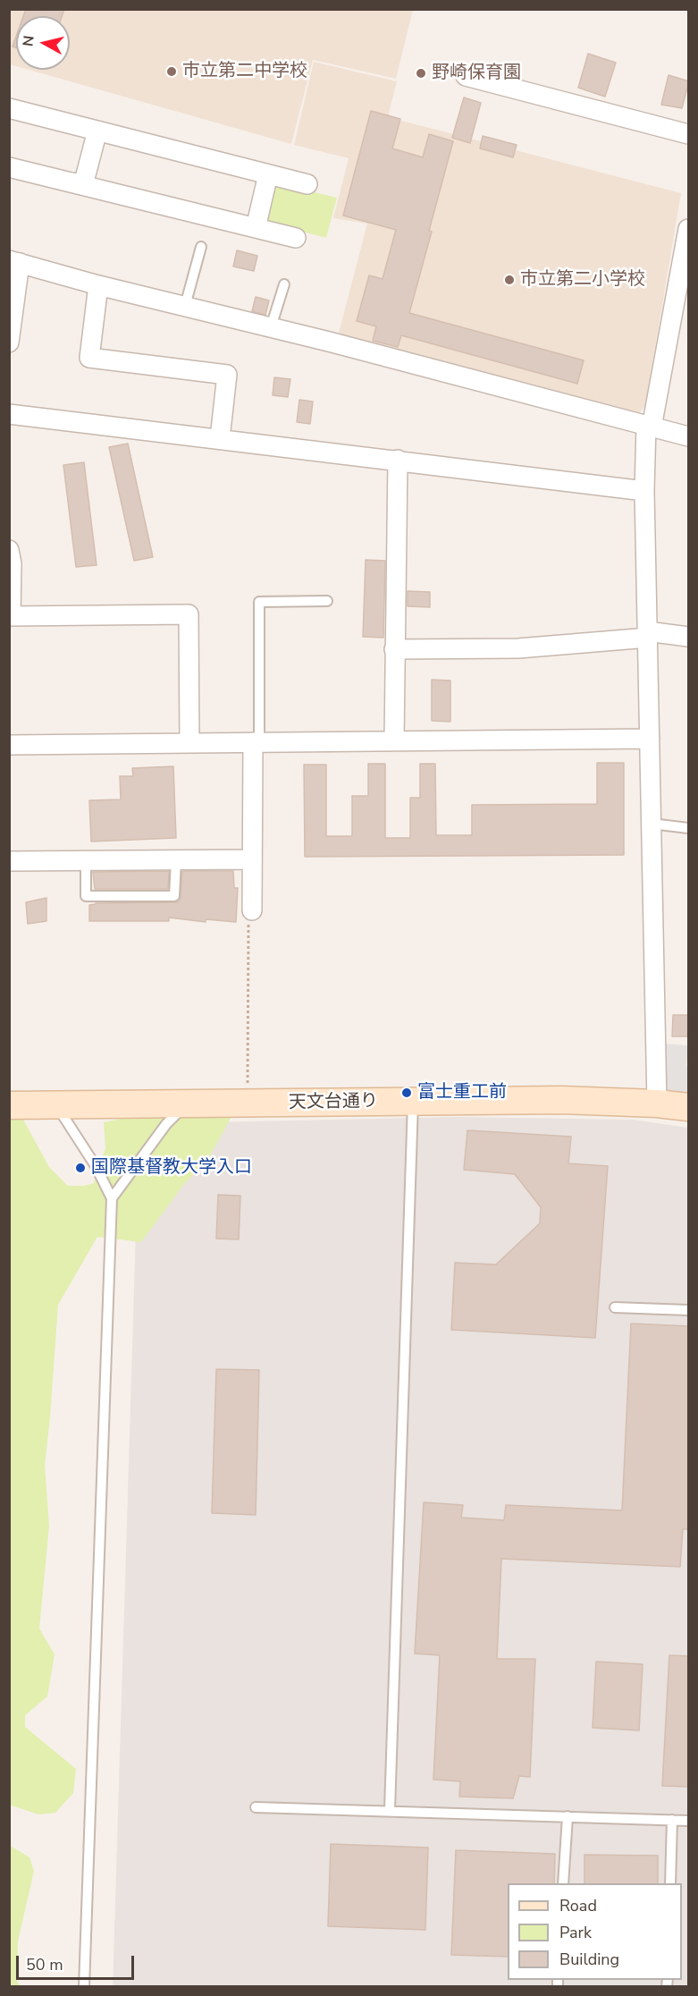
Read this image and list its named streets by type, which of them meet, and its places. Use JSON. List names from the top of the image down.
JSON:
{
  "streets": {
    "main road": ["天文台通り"]
  },
  "places": [
    "市立第二中学校",
    "野崎保育園",
    "市立第二小学校",
    "富士重工前",
    "国際基督教大学入口"
  ],
  "legend": ["Road", "Park", "Building"],
  "scale_bar": "50 m",
  "north": "left"
}
